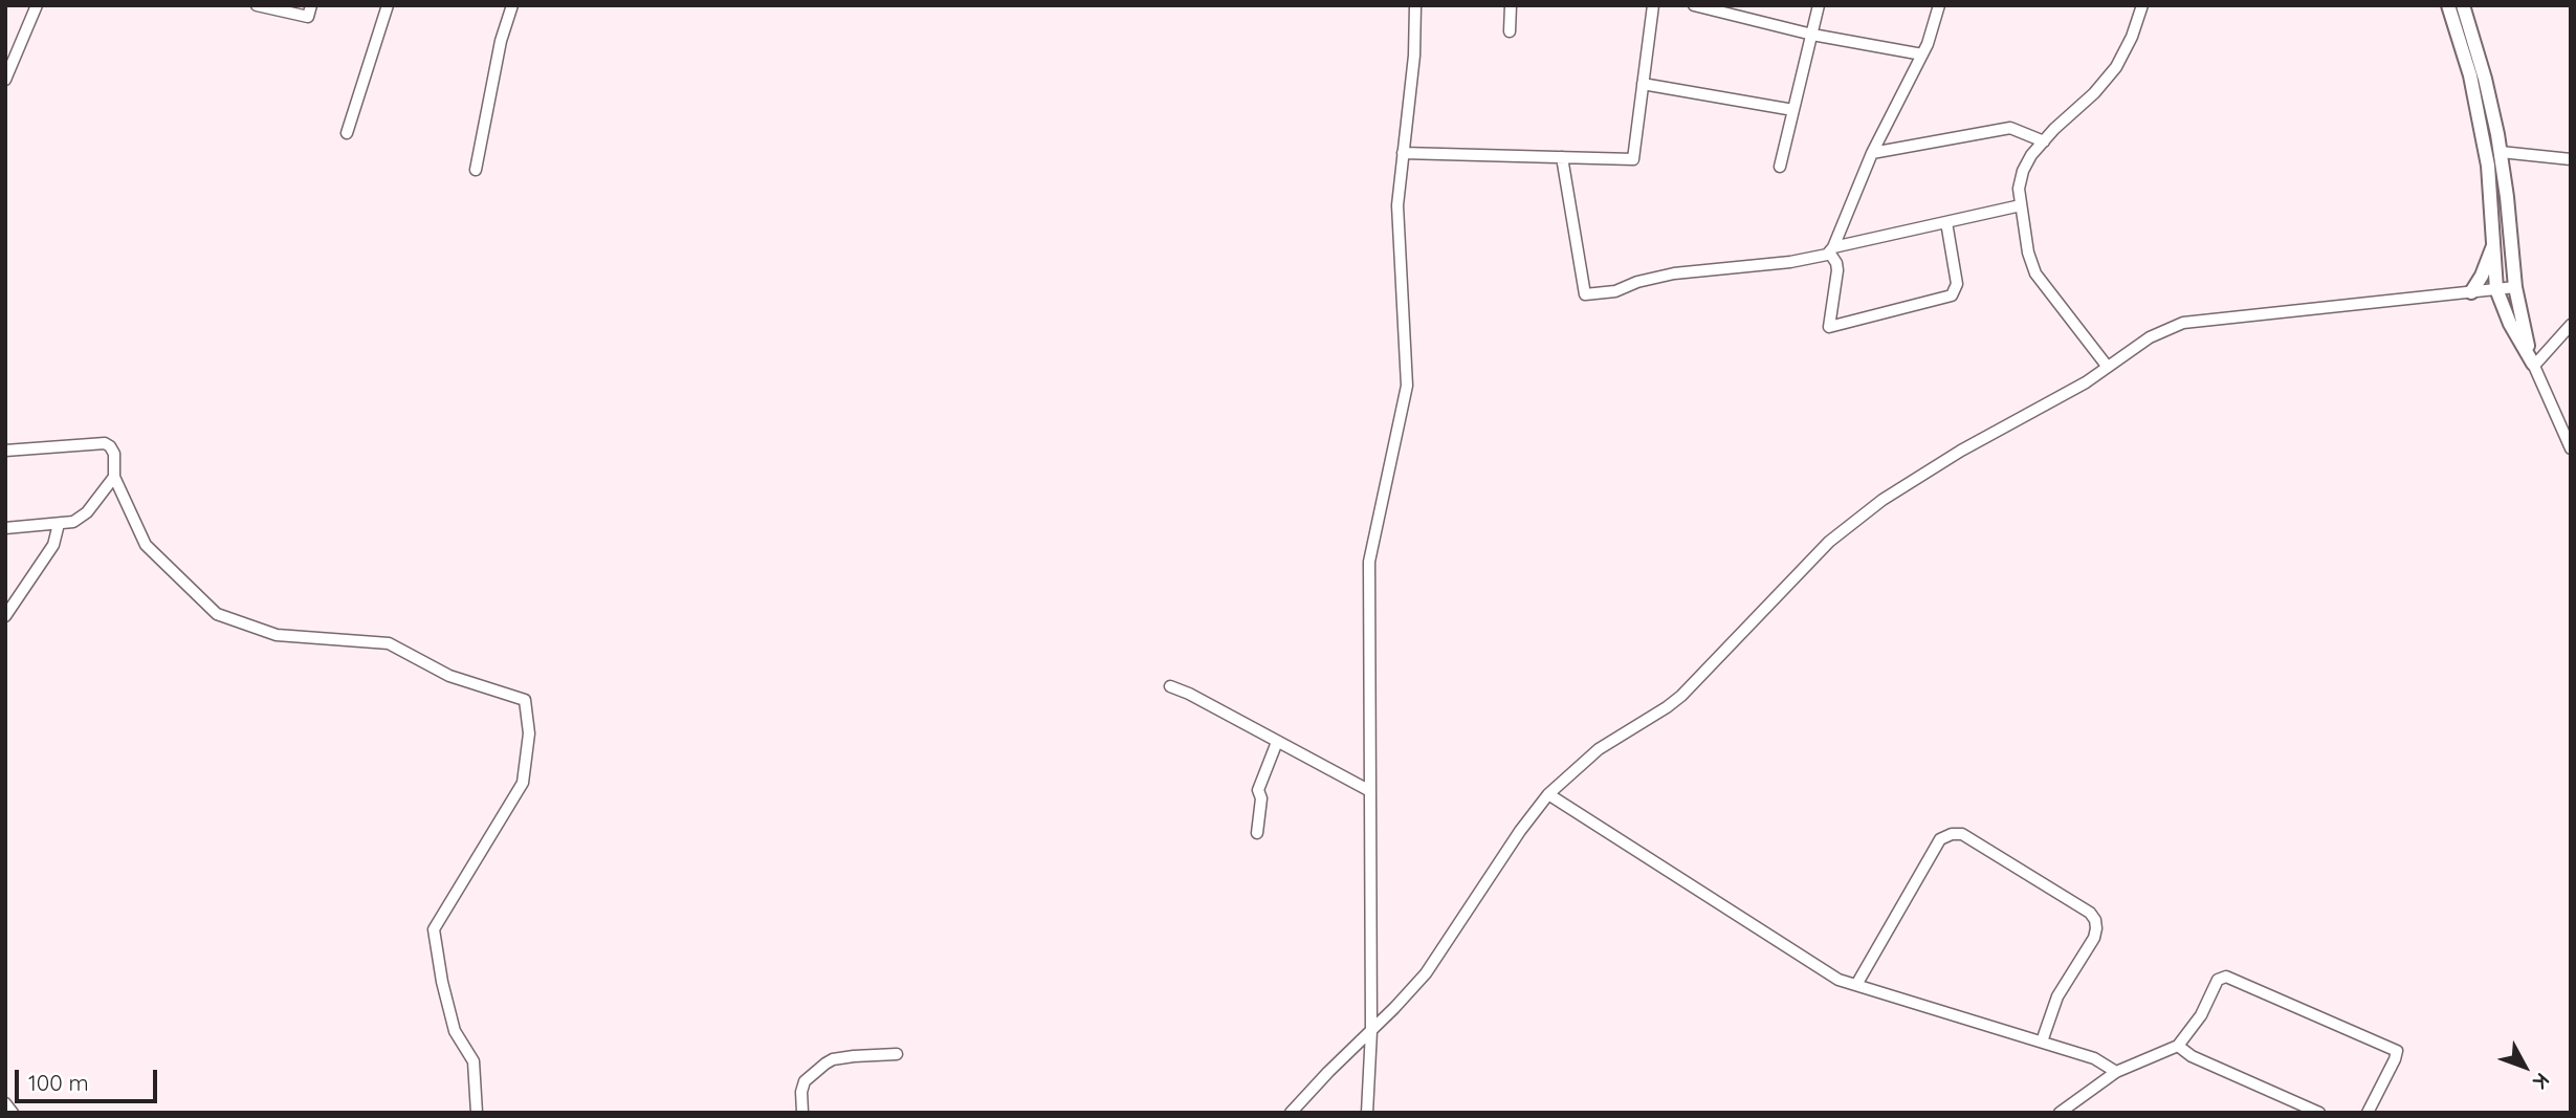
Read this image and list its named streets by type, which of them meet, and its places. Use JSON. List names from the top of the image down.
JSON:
{
  "scale_bar": "100 m",
  "north": "bottom right"
}
